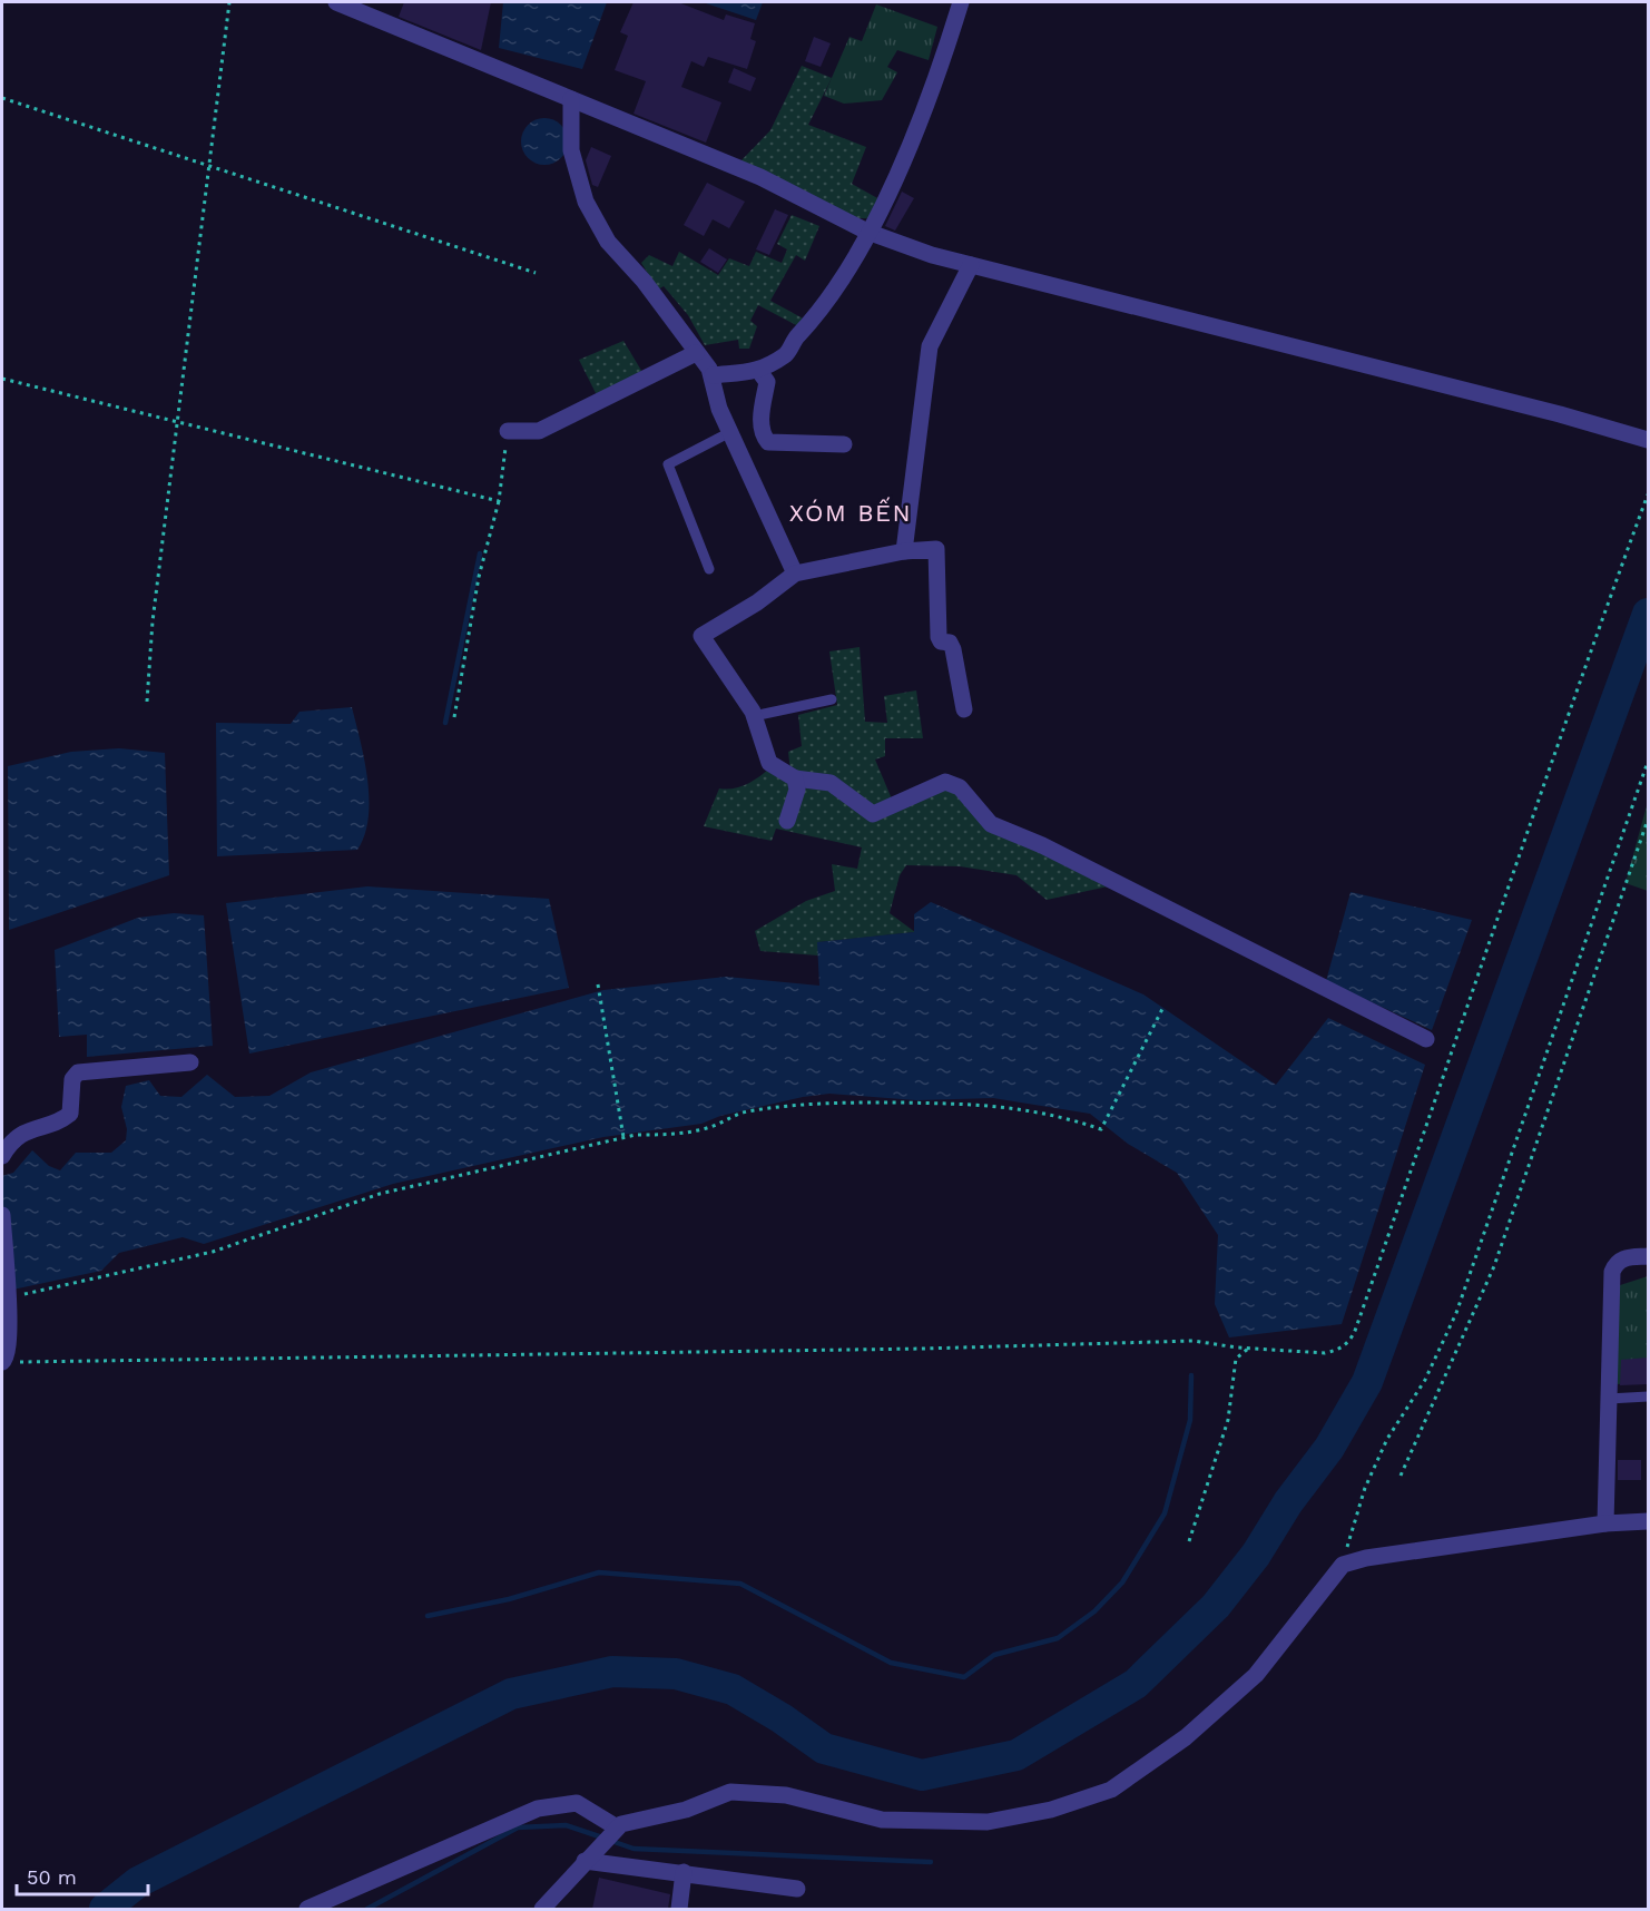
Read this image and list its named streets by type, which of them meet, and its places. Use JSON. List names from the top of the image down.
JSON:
{
  "districts": ["XÓM BẾN"],
  "scale_bar": "50 m"
}
